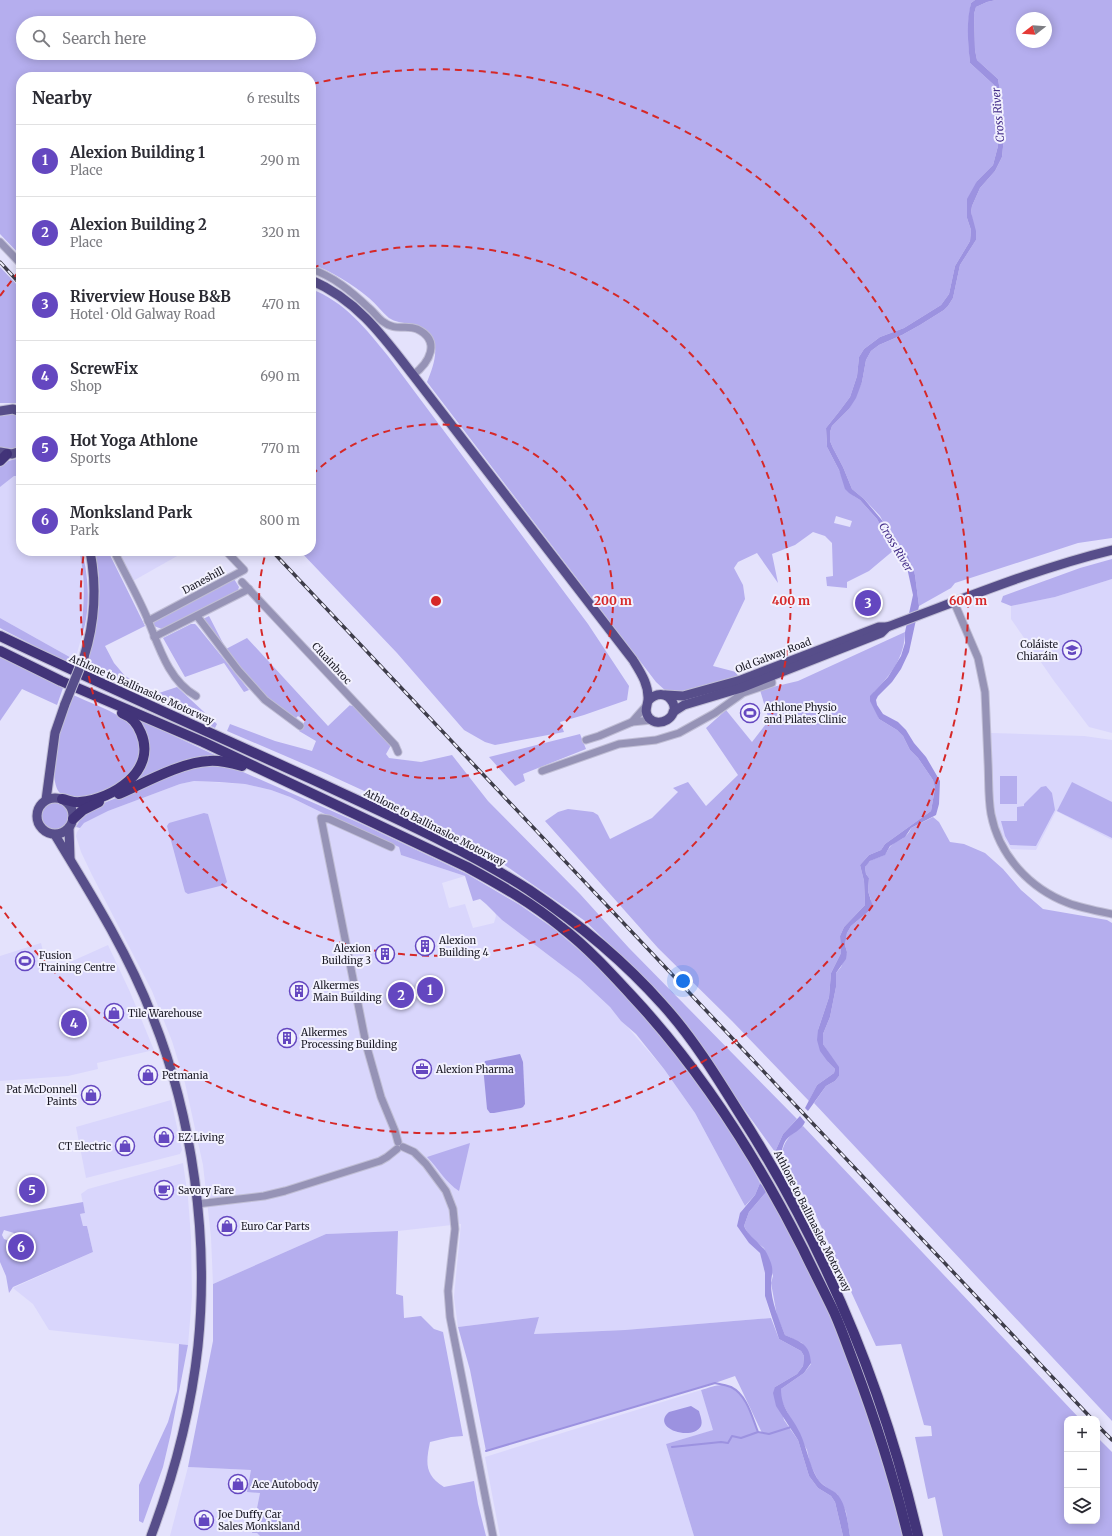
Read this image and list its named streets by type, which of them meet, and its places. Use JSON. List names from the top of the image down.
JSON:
{
  "streets": {
    "highway": ["Athlone to Ballinasloe Motorway"],
    "main road": ["Old Galway Road"],
    "street": ["Daneshill", "Cluainbroc"]
  },
  "water": ["Cross River"],
  "places": {
    "school or university": ["Coláiste Chiaráin"],
    "sports": ["Athlone Physio and Pilates Clinic", "Fusion Training Centre"],
    "building": [
      "Alexion Building 4",
      "Alexion Building 3",
      "Alkermes Main Building",
      "Alkermes Processing Building"
    ],
    "shop": [
      "Tile Warehouse",
      "Petmania",
      "Pat McDonnell Paints",
      "EZ Living",
      "CT Electric",
      "Euro Car Parts",
      "Ace Autobody",
      "Joe Duffy Car Sales Monksland"
    ],
    "office": ["Alexion Pharma"],
    "cafe": ["Savory Fare"]
  },
  "north": "left",
  "page": {
    "search": "Search here",
    "heading": ["Nearby", "6 results"],
    "list": [
      {
        "mark": "1",
        "name": "Alexion Building 1",
        "note": "Place",
        "value": "290 m"
      },
      {
        "mark": "2",
        "name": "Alexion Building 2",
        "note": "Place",
        "value": "320 m"
      },
      {
        "mark": "3",
        "name": "Riverview House B&B",
        "note": "Hotel · Old Galway Road",
        "value": "470 m"
      },
      {
        "mark": "4",
        "name": "ScrewFix",
        "note": "Shop",
        "value": "690 m"
      },
      {
        "mark": "5",
        "name": "Hot Yoga Athlone",
        "note": "Sports",
        "value": "770 m"
      },
      {
        "mark": "6",
        "name": "Monksland Park",
        "note": "Park",
        "value": "800 m"
      }
    ],
    "pins": [
      "3",
      "1",
      "2",
      "4",
      "5",
      "6"
    ],
    "map_buttons": ["+", "−"]
  },
  "rings": ["200 m", "400 m", "600 m"]
}
